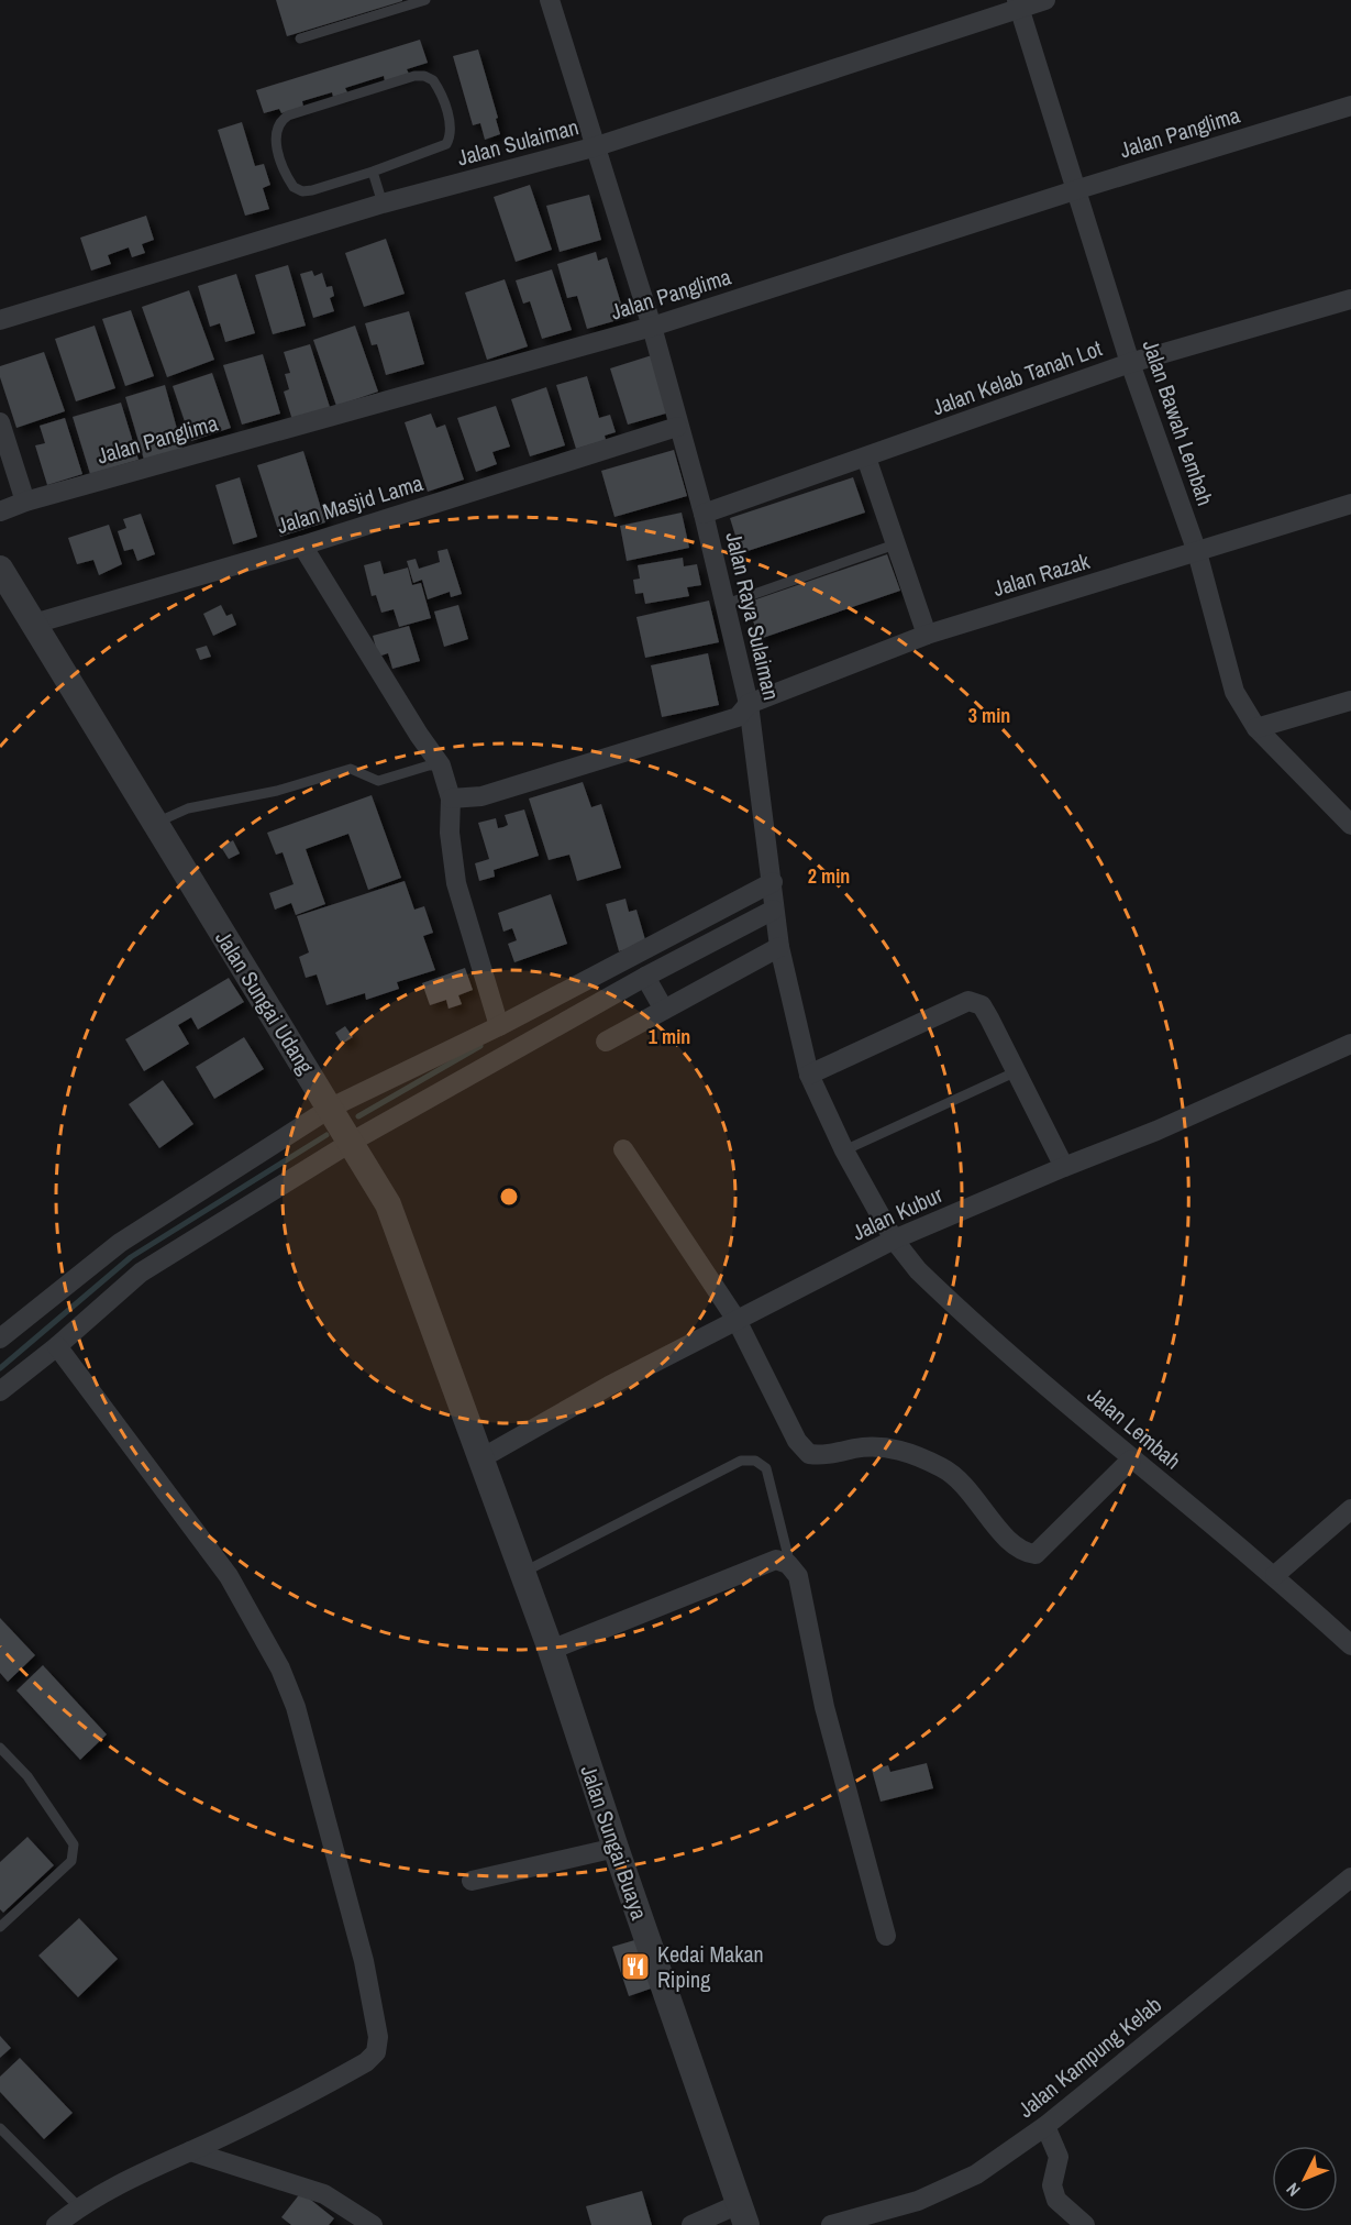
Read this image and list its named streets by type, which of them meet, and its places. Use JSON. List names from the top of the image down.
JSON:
{
  "streets": {
    "street": [
      "Jalan Panglima",
      "Jalan Sulaiman",
      "Jalan Kelab Tanah Lot",
      "Jalan Bawah Lembah",
      "Jalan Masjid Lama",
      "Jalan Razak",
      "Jalan Raya Sulaiman",
      "Jalan Sungai Udang",
      "Jalan Kubur",
      "Jalan Lembah",
      "Jalan Sungai Buaya",
      "Jalan Kampung Kelab"
    ]
  },
  "crossings": [
    ["Jalan Panglima", "Jalan Bawah Lembah"],
    ["Jalan Panglima", "Jalan Raya Sulaiman"],
    ["Jalan Sulaiman", "Jalan Bawah Lembah"],
    ["Jalan Sulaiman", "Jalan Raya Sulaiman"],
    ["Jalan Kelab Tanah Lot", "Jalan Bawah Lembah"],
    ["Jalan Kelab Tanah Lot", "Jalan Raya Sulaiman"],
    ["Jalan Bawah Lembah", "Jalan Razak"],
    ["Jalan Masjid Lama", "Jalan Raya Sulaiman"],
    ["Jalan Masjid Lama", "Jalan Sungai Udang"],
    ["Jalan Razak", "Jalan Raya Sulaiman"],
    ["Jalan Raya Sulaiman", "Jalan Kubur"],
    ["Jalan Raya Sulaiman", "Jalan Lembah"],
    ["Jalan Sungai Udang", "Jalan Kubur"],
    ["Jalan Sungai Udang", "Jalan Sungai Buaya"],
    ["Jalan Kubur", "Jalan Lembah"],
    ["Jalan Kubur", "Jalan Sungai Buaya"]
  ],
  "places": {
    "restaurant": ["Kedai Makan Riping"]
  },
  "north": "bottom left",
  "rings": ["3 min", "2 min", "1 min"]
}
